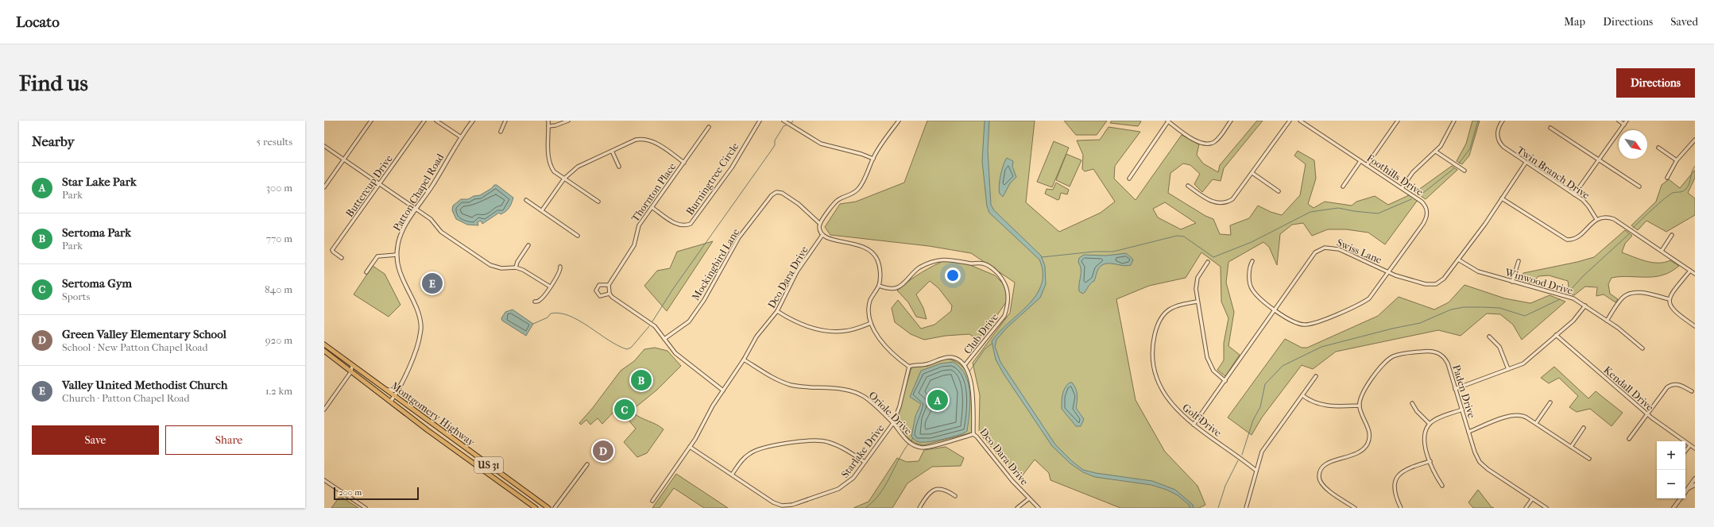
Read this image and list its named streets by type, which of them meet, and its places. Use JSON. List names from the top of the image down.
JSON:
{
  "streets": {
    "main road": ["Montgomery Highway", "US 31"],
    "street": [
      "Twin Branch Drive",
      "Foothills Drive",
      "Burningtree Circle",
      "Buttercup Drive",
      "Patton Chapel Road",
      "Thornton Place",
      "Swiss Lane",
      "Mockingbird Lane",
      "Deo Dara Drive",
      "Winwood Drive",
      "Club Drive",
      "Kendall Drive",
      "Paden Drive",
      "Oriole Drive",
      "Golf Drive",
      "Starlake Drive"
    ]
  },
  "crossings": [
    ["Twin Branch Drive", "Swiss Lane"],
    ["Foothills Drive", "Swiss Lane"],
    ["Burningtree Circle", "Thornton Place"],
    ["Patton Chapel Road", "Montgomery Highway"],
    ["Swiss Lane", "Winwood Drive"],
    ["Swiss Lane", "Golf Drive"],
    ["Deo Dara Drive", "Club Drive"],
    ["Deo Dara Drive", "Oriole Drive"],
    ["Deo Dara Drive", "Starlake Drive"],
    ["Club Drive", "Oriole Drive"],
    ["Club Drive", "Starlake Drive"],
    ["Oriole Drive", "Starlake Drive"]
  ],
  "scale_bar": "200 m",
  "north": "bottom right",
  "page": {
    "header": "Locato",
    "nav": ["Map", "Directions", "Saved"],
    "buttons": [
      "Directions",
      ["Save", "Share"]
    ],
    "title": "Find us",
    "heading": ["Nearby", "5 results"],
    "list": [
      {
        "mark": "A",
        "name": "Star Lake Park",
        "note": "Park",
        "value": "300 m"
      },
      {
        "mark": "B",
        "name": "Sertoma Park",
        "note": "Park",
        "value": "770 m"
      },
      {
        "mark": "C",
        "name": "Sertoma Gym",
        "note": "Sports",
        "value": "840 m"
      },
      {
        "mark": "D",
        "name": "Green Valley Elementary School",
        "note": "School · New Patton Chapel Road",
        "value": "920 m"
      },
      {
        "mark": "E",
        "name": "Valley United Methodist Church",
        "note": "Church · Patton Chapel Road",
        "value": "1.2 km"
      }
    ],
    "pins": [
      "E",
      "B",
      "A",
      "C",
      "D"
    ],
    "map_buttons": ["+", "−"],
    "scale": "200 m"
  }
}
